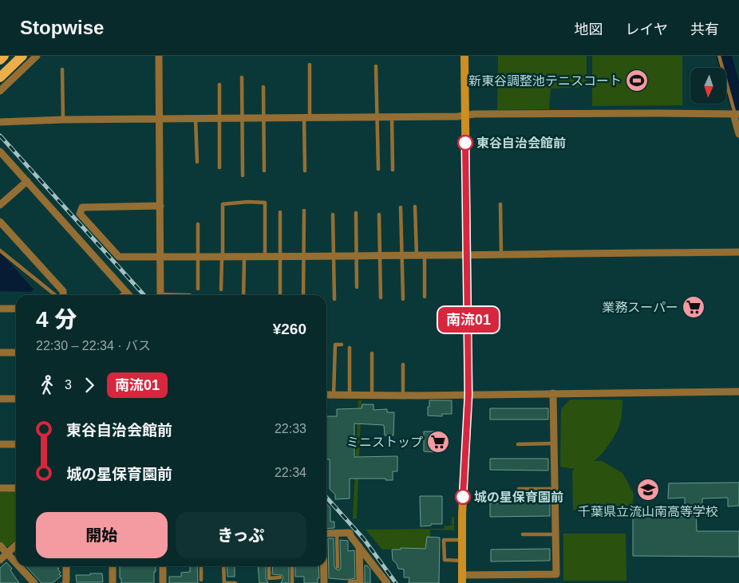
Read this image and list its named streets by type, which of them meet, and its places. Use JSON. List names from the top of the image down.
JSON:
{
  "places": {
    "sports": ["新東谷調整池テニスコート"],
    "other": ["東谷自治会館前", "城の星保育園前"],
    "supermarket": ["業務スーパー", "ミニストップ"],
    "school or university": ["千葉県立流山南高等学校"]
  },
  "lines": ["bus line 南流01"],
  "north": "bottom",
  "page": {
    "header": "Stopwise",
    "nav": ["地図", "レイヤ", "共有"],
    "on_map": "南流01",
    "heading": ["4 分", "22:30 – 22:34 · バス", "¥260"],
    "legs": ["3", "南流01"],
    "list": [
      {
        "name": "東谷自治会館前",
        "value": "22:33"
      },
      {
        "name": "城の星保育園前",
        "value": "22:34"
      }
    ],
    "buttons": ["開始", "きっぷ"]
  }
}
